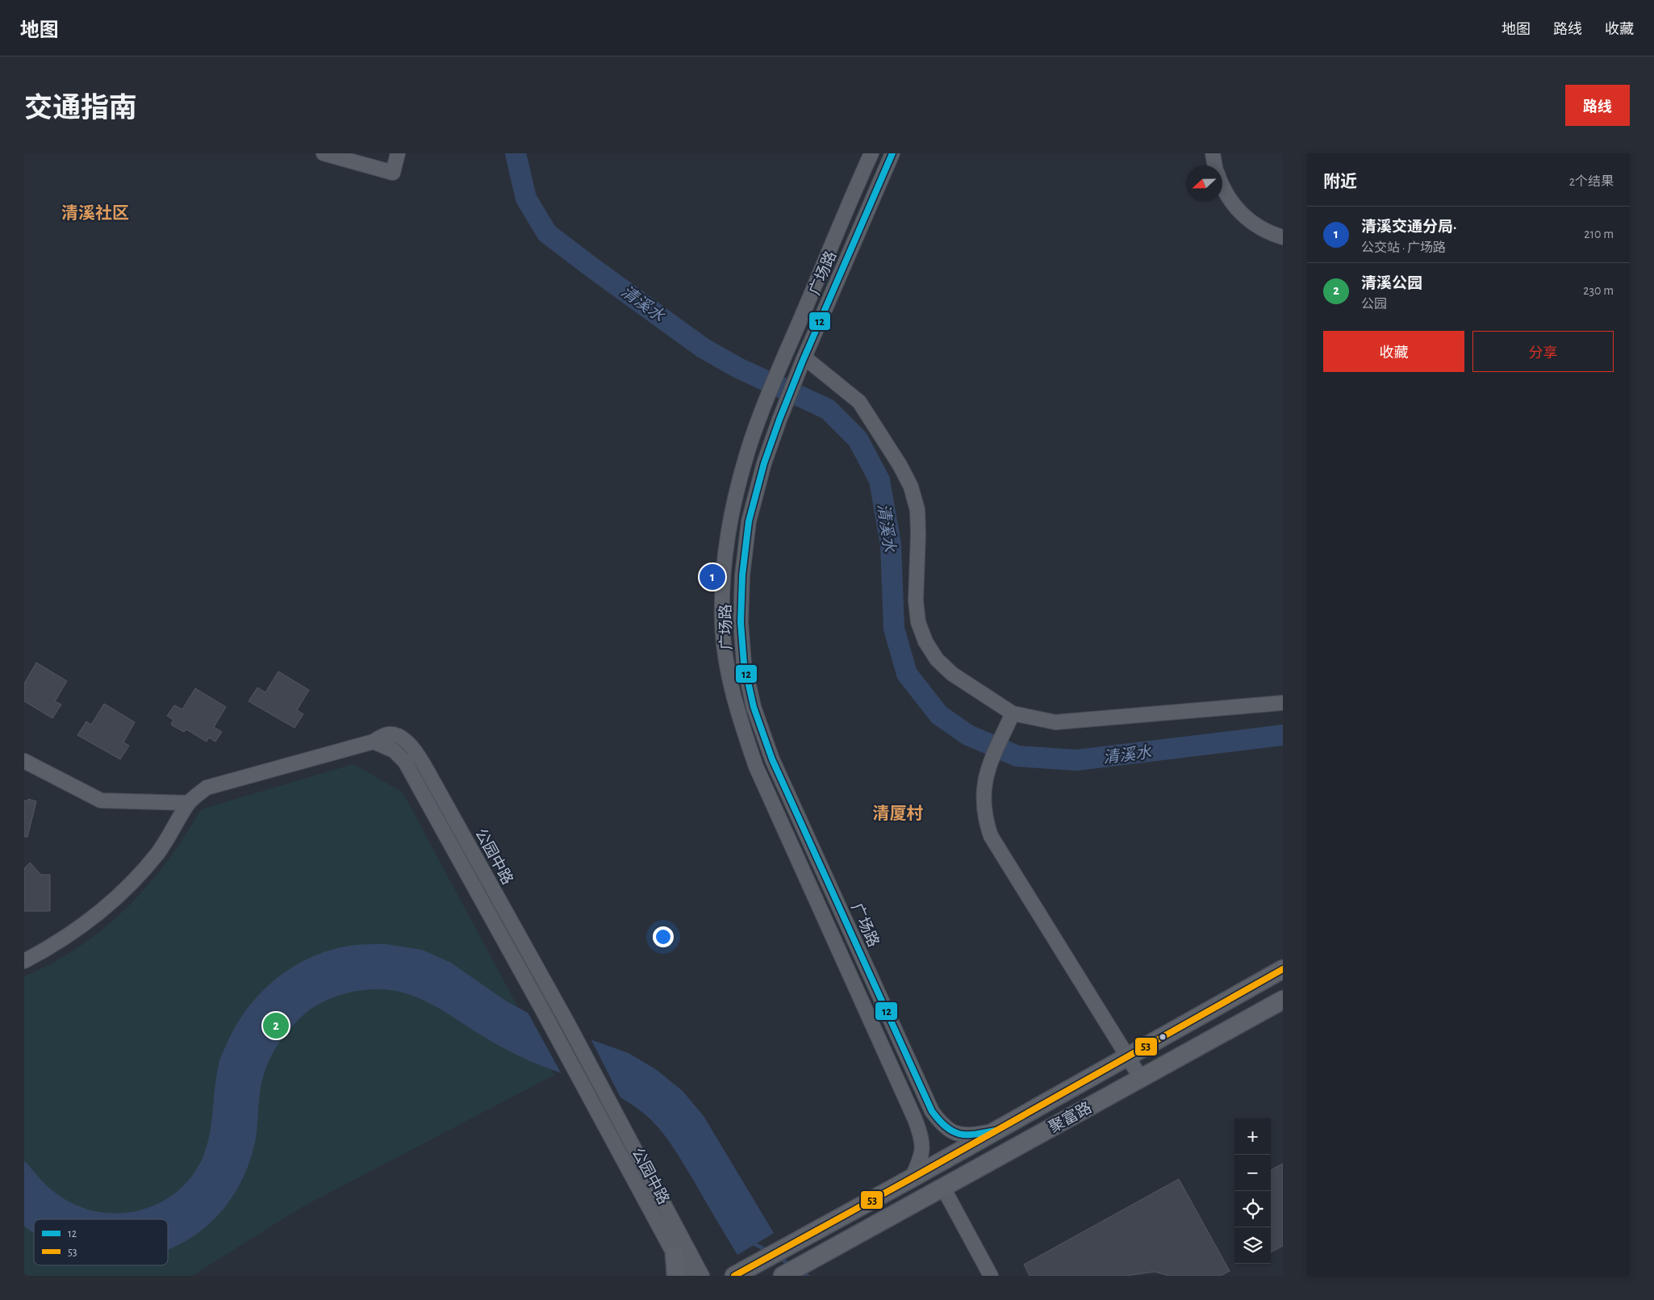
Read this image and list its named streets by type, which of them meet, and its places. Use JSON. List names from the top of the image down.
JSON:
{
  "streets": {
    "main road": ["聚富路"],
    "street": ["广场路", "公园中路"]
  },
  "crossings": [
    ["广场路", "聚富路"]
  ],
  "districts": ["清溪社区", "清厦村"],
  "water": ["清溪水"],
  "lines": ["transit line 12", "transit line 53"],
  "legend": ["12", "53"],
  "north": "left",
  "page": {
    "header": "地图",
    "nav": ["地图", "路线", "收藏"],
    "title": "交通指南",
    "buttons": [
      "路线",
      ["收藏", "分享"]
    ],
    "heading": ["附近", "2个结果"],
    "list": [
      {
        "mark": "1",
        "name": "清溪交通分局·",
        "note": "公交站 · 广场路",
        "value": "210 m"
      },
      {
        "mark": "2",
        "name": "清溪公园",
        "note": "公园",
        "value": "230 m"
      }
    ],
    "pins": ["1", "2"],
    "map_buttons": ["+", "−"]
  }
}
